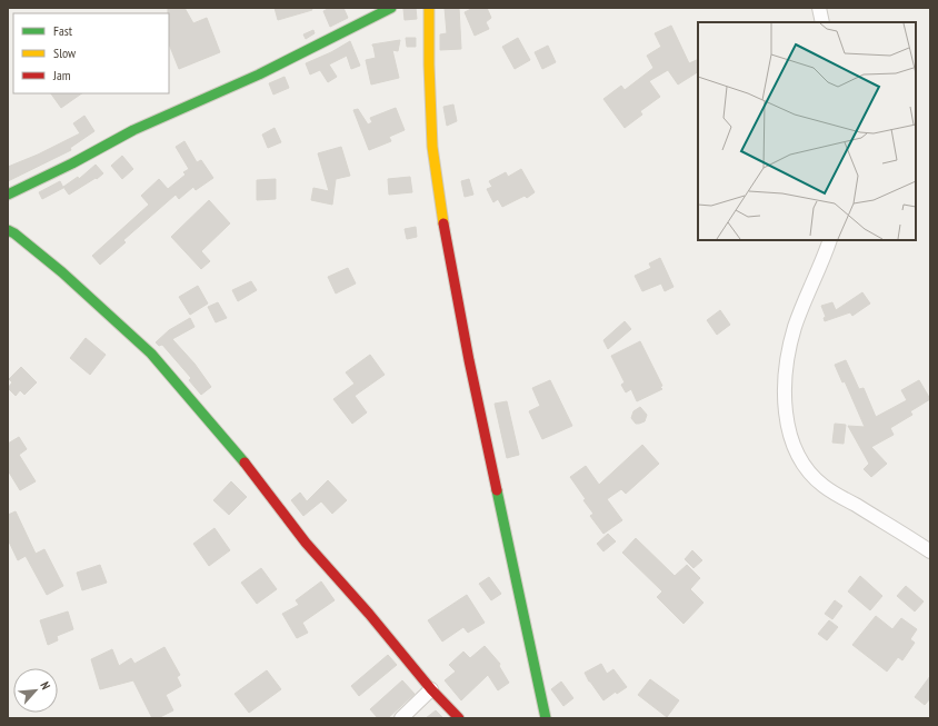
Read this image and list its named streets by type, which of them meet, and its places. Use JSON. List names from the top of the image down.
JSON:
{
  "legend": ["Fast", "Slow", "Jam"],
  "north": "top right"
}
